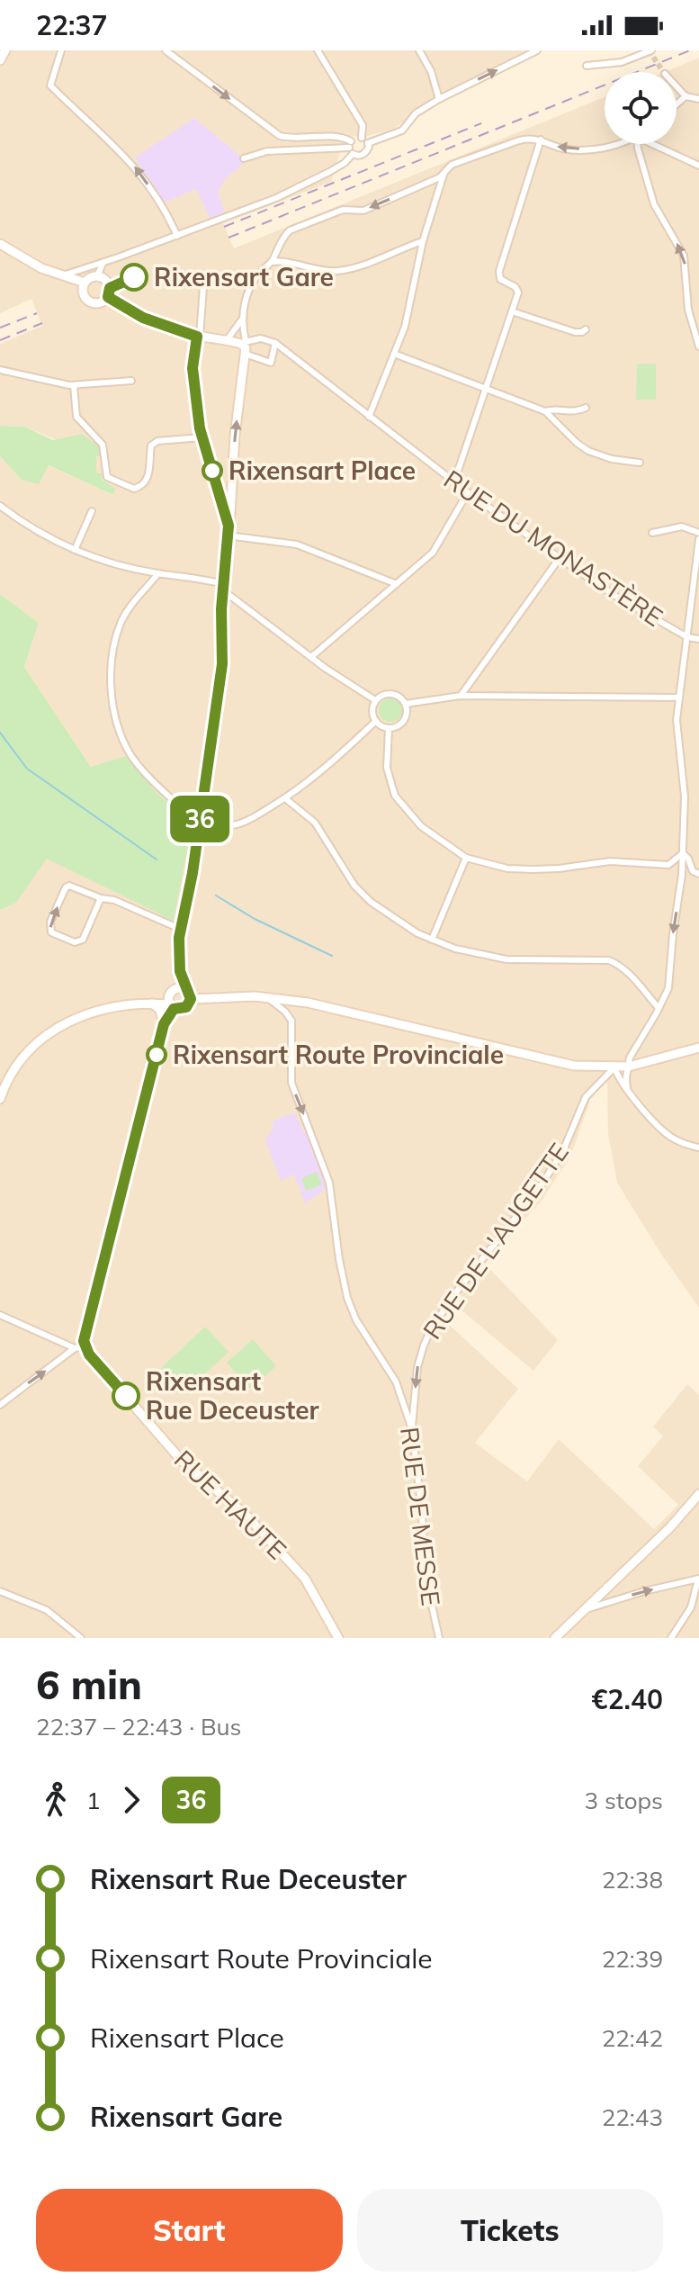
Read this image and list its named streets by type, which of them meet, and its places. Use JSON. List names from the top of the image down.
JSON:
{
  "streets": {
    "street": [
      "RUE DU MONASTÈRE",
      "RUE DE L'AUGETTE",
      "RUE HAUTE",
      "RUE DE MESSE"
    ]
  },
  "crossings": [
    ["RUE DE L'AUGETTE", "RUE DE MESSE"]
  ],
  "one_way": ["RUE DE L'AUGETTE", "RUE DE MESSE"],
  "places": [
    "Rixensart Gare",
    "Rixensart Place",
    "Rixensart Route Provinciale",
    "Rixensart Rue Deceuster"
  ],
  "lines": ["bus line 36"],
  "page": {
    "status": "22:37",
    "on_map": "36",
    "heading": ["6 min", "22:37 – 22:43 · Bus", "€2.40"],
    "legs": ["1", "36", "3 stops"],
    "list": [
      {
        "name": "Rixensart Rue Deceuster",
        "value": "22:38"
      },
      {
        "name": "Rixensart Route Provinciale",
        "value": "22:39"
      },
      {
        "name": "Rixensart Place",
        "value": "22:42"
      },
      {
        "name": "Rixensart Gare",
        "value": "22:43"
      }
    ],
    "buttons": ["Start", "Tickets"]
  }
}
